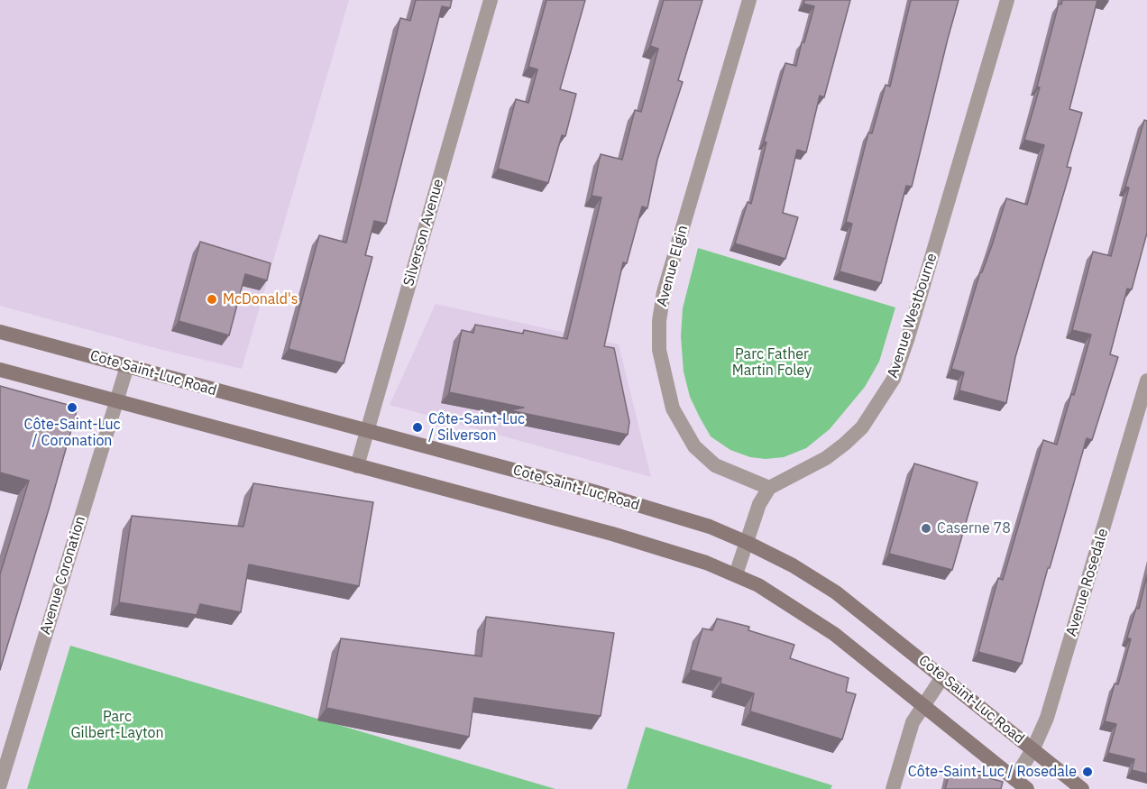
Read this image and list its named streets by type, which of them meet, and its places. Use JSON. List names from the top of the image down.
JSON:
{
  "streets": {
    "main road": ["Cote Saint-Luc Road"],
    "street": [
      "Silverson Avenue",
      "Avenue Elgin",
      "Avenue Westbourne",
      "Avenue Coronation",
      "Avenue Rosedale"
    ]
  },
  "crossings": [
    ["Silverson Avenue", "Cote Saint-Luc Road"],
    ["Avenue Elgin", "Avenue Westbourne"],
    ["Cote Saint-Luc Road", "Avenue Coronation"],
    ["Cote Saint-Luc Road", "Avenue Rosedale"]
  ],
  "parks": ["Parc Father Martin Foley", "Parc Gilbert-Layton"],
  "places": [
    "McDonald's",
    "Côte-Saint-Luc / Coronation",
    "Côte-Saint-Luc / Silverson",
    "Caserne 78",
    "Côte-Saint-Luc / Rosedale"
  ]
}
